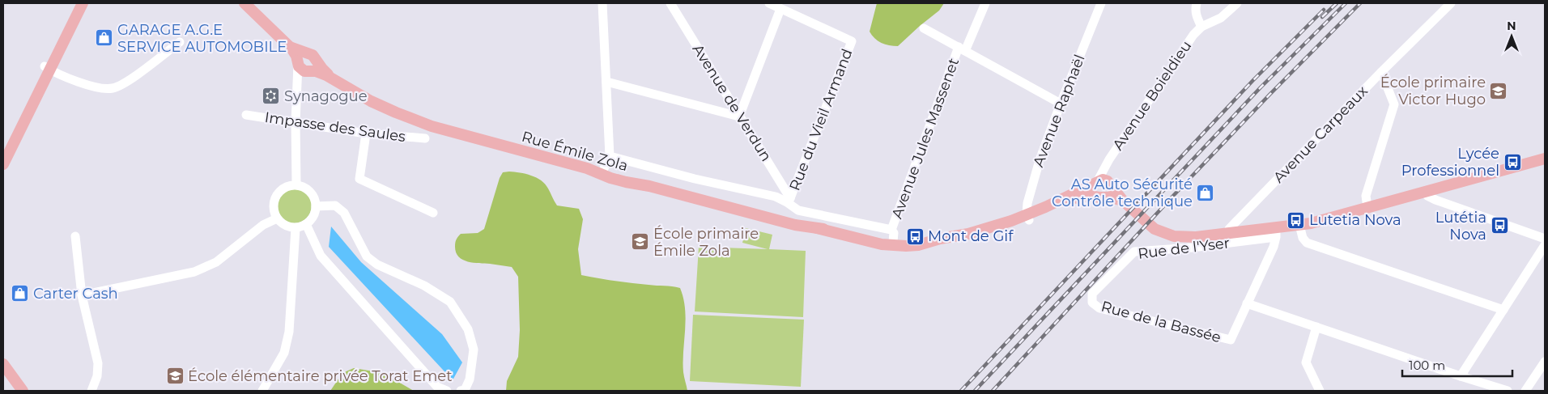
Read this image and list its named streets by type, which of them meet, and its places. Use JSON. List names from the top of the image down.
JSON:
{
  "streets": {
    "main road": ["Rue Émile Zola"],
    "street": [
      "Avenue Boieldieu",
      "Avenue de Verdun",
      "Avenue Raphaël",
      "Rue du Vieil Armand",
      "Impasse des Saules",
      "Avenue Carpeaux",
      "Avenue Jules Massenet",
      "Rue de l'Yser",
      "Rue de la Bassée"
    ]
  },
  "crossings": [
    ["Avenue Boieldieu", "Rue Émile Zola"],
    ["Avenue de Verdun", "Rue du Vieil Armand"],
    ["Avenue Raphaël", "Rue Émile Zola"],
    ["Avenue Jules Massenet", "Rue Émile Zola"],
    ["Rue de l'Yser", "Rue de la Bassée"]
  ],
  "places": {
    "shop": ["GARAGE A.G.E SERVICE AUTOMOBILE", "AS Auto Sécurité Contrôle technique", "Carter Cash"],
    "school or university": ["École primaire Victor Hugo", "École primaire Émile Zola", "École élémentaire privée Torat Emet"],
    "synagogue": ["Synagogue"],
    "bus stop": [
      "Lycée Professionnel",
      "Lutetia Nova",
      "Lutétia Nova",
      "Mont de Gif"
    ]
  },
  "scale_bar": "100 m",
  "north": "top"
}
